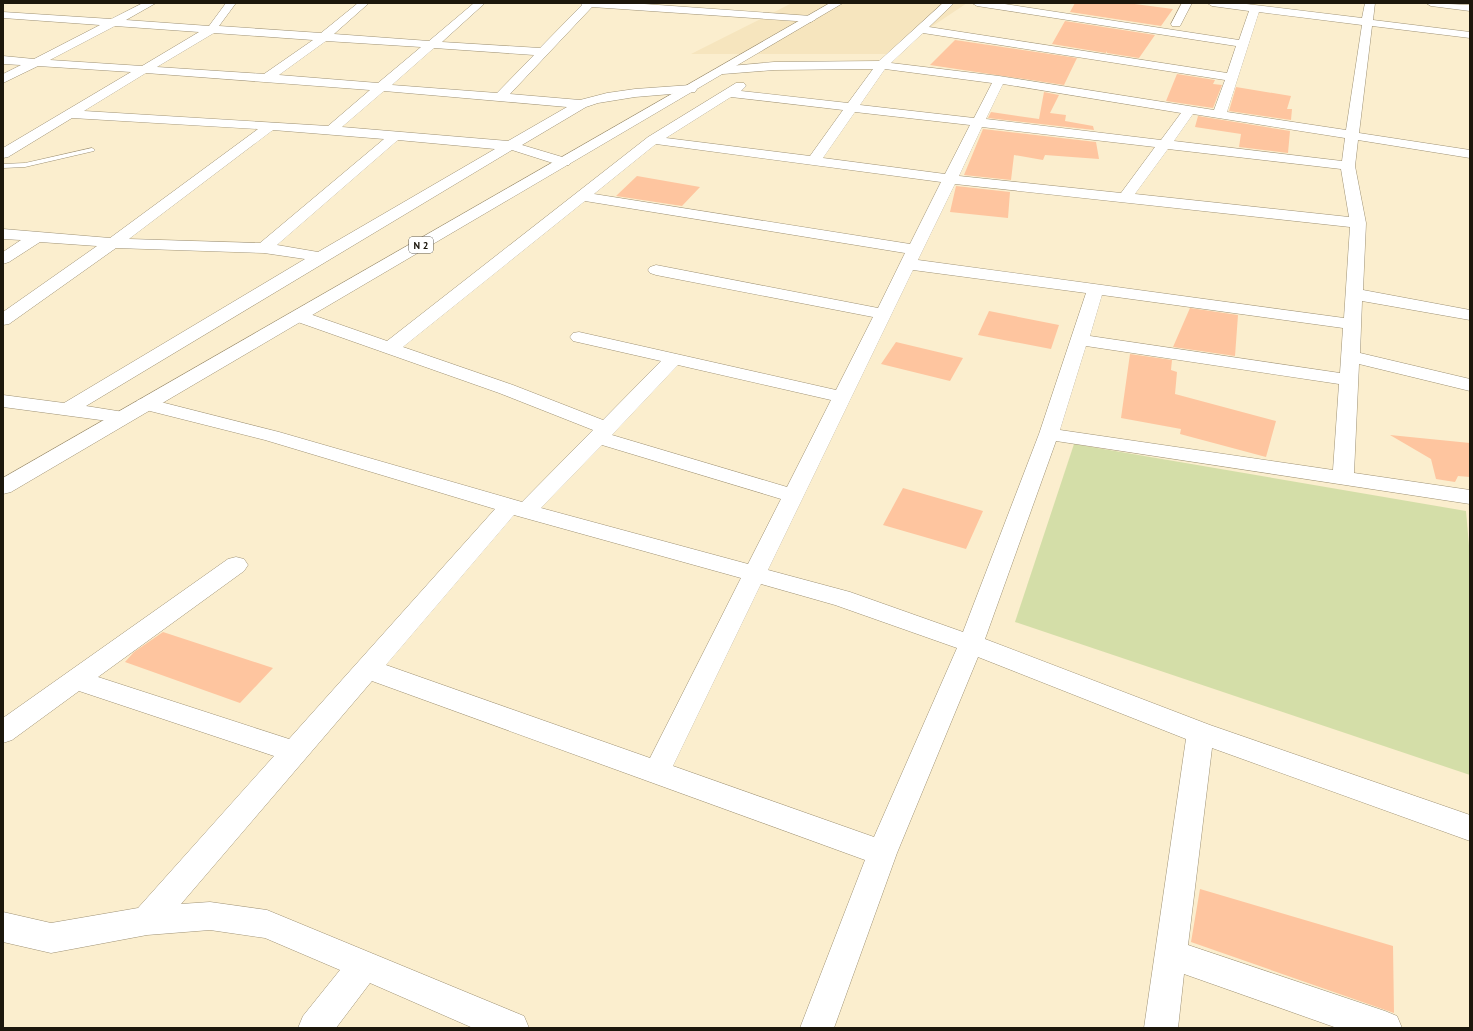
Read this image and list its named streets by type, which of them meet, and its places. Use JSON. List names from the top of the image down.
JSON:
{
  "streets": {
    "main road": ["N 2"]
  }
}
